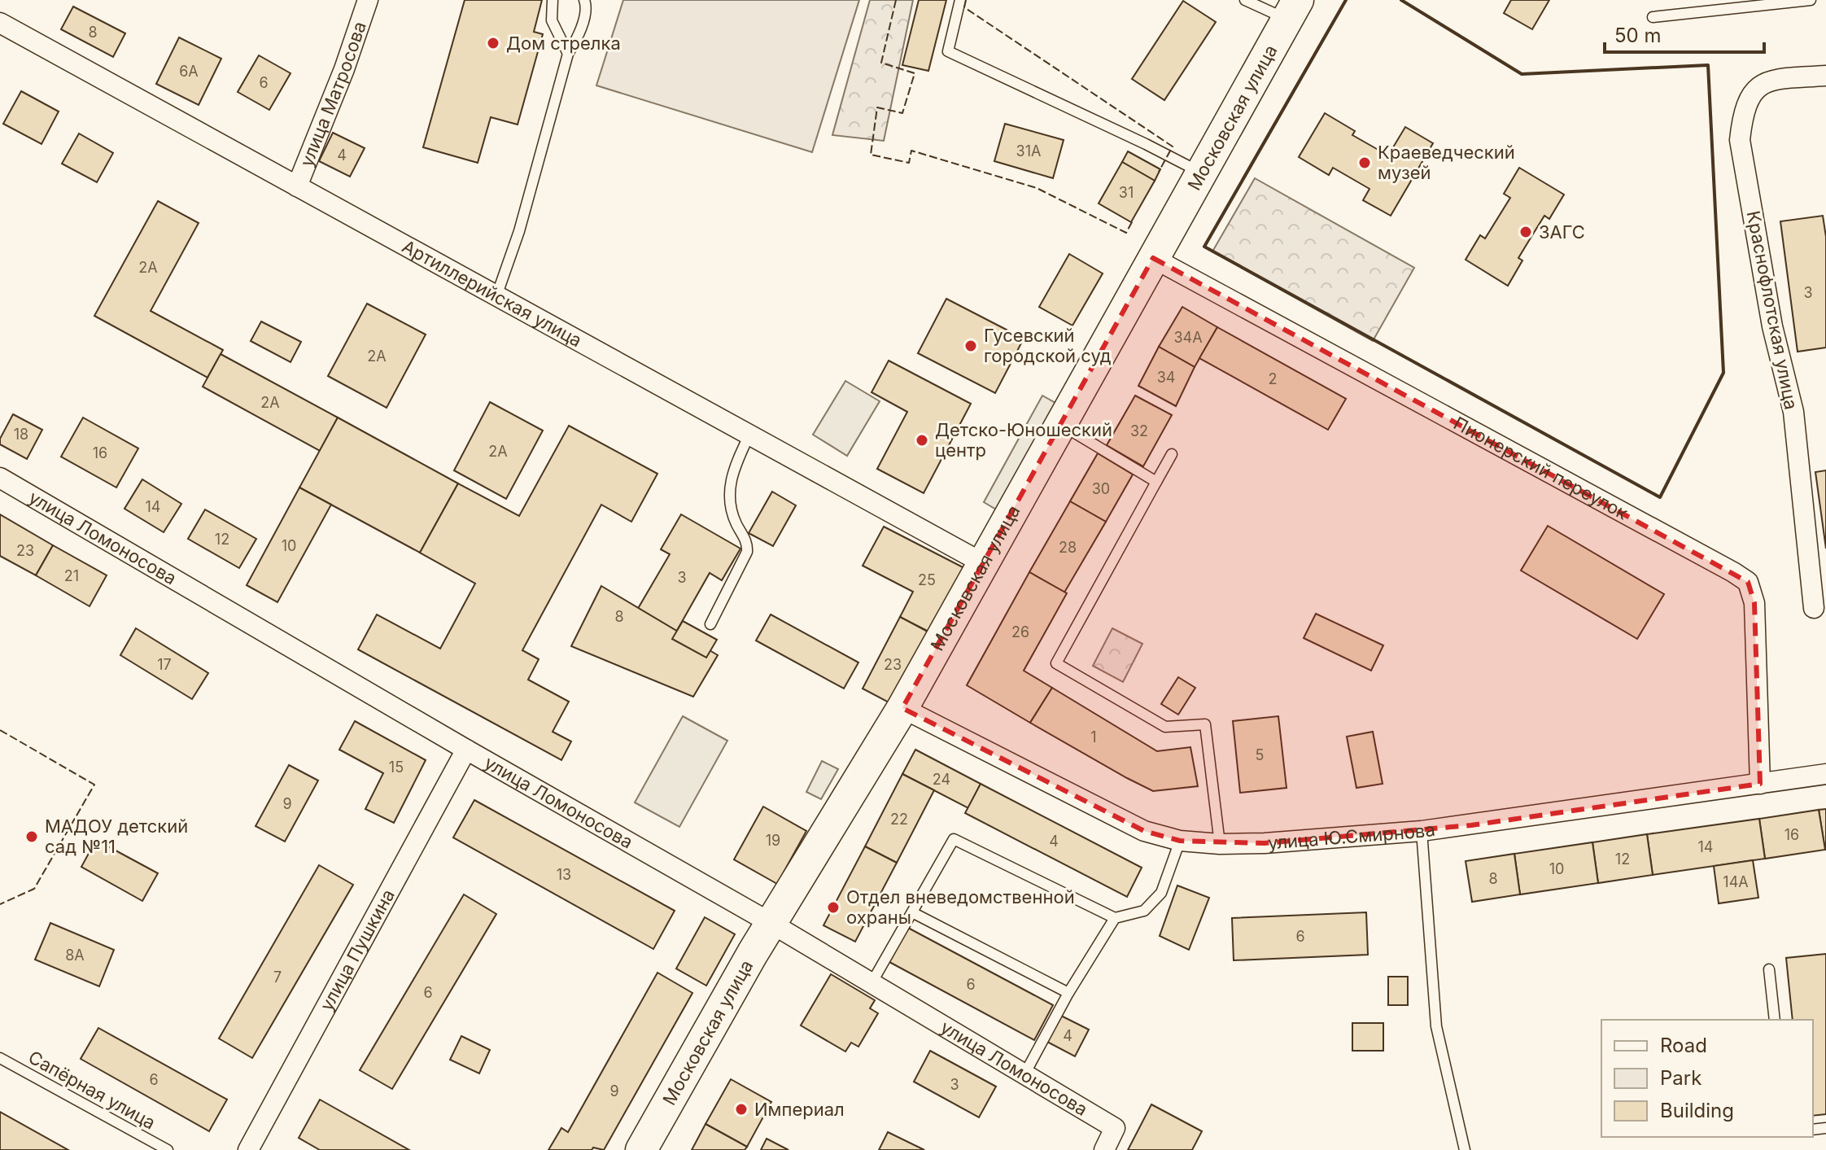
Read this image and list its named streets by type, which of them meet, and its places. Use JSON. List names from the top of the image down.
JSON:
{
  "streets": {
    "main road": ["Московская улица"],
    "street": [
      "улица Матросова",
      "Артиллерийская улица",
      "Краснофлотская улица",
      "Пионерский переулок",
      "улица Ломоносова",
      "улица Ю.Смирнова",
      "улица Пушкина"
    ],
    "lane": ["Сапёрная улица"]
  },
  "crossings": [
    ["улица Матросова", "Артиллерийская улица"],
    ["Московская улица", "Артиллерийская улица"],
    ["Московская улица", "Пионерский переулок"],
    ["Московская улица", "улица Ломоносова"],
    ["Московская улица", "улица Ю.Смирнова"],
    ["Пионерский переулок", "улица Ю.Смирнова"],
    ["улица Ломоносова", "улица Пушкина"]
  ],
  "places": [
    "Дом стрелка",
    "Краеведческий музей",
    "ЗАГС",
    "Гусевский городской суд",
    "Детско-Юношеский центр",
    "МАДОУ детский сад №11",
    "Отдел вневедомственной охраны",
    "Империал"
  ],
  "house_numbers": [
    "8",
    "6А",
    "6",
    "31А",
    "4",
    "31",
    "2А",
    "3",
    "34А",
    "2А",
    "34",
    "2",
    "2А",
    "32",
    "18",
    "2А",
    "16",
    "30",
    "14",
    "12",
    "10",
    "28",
    "23",
    "21",
    "3",
    "25",
    "8",
    "26",
    "17",
    "23",
    "1",
    "5",
    "15",
    "24",
    "9",
    "22",
    "16",
    "19",
    "4",
    "14",
    "12",
    "10",
    "13",
    "8",
    "14А",
    "6",
    "8А",
    "7",
    "6",
    "6",
    "4",
    "6",
    "3",
    "9"
  ],
  "legend": ["Road", "Park", "Building"],
  "scale_bar": "50 m"
}
